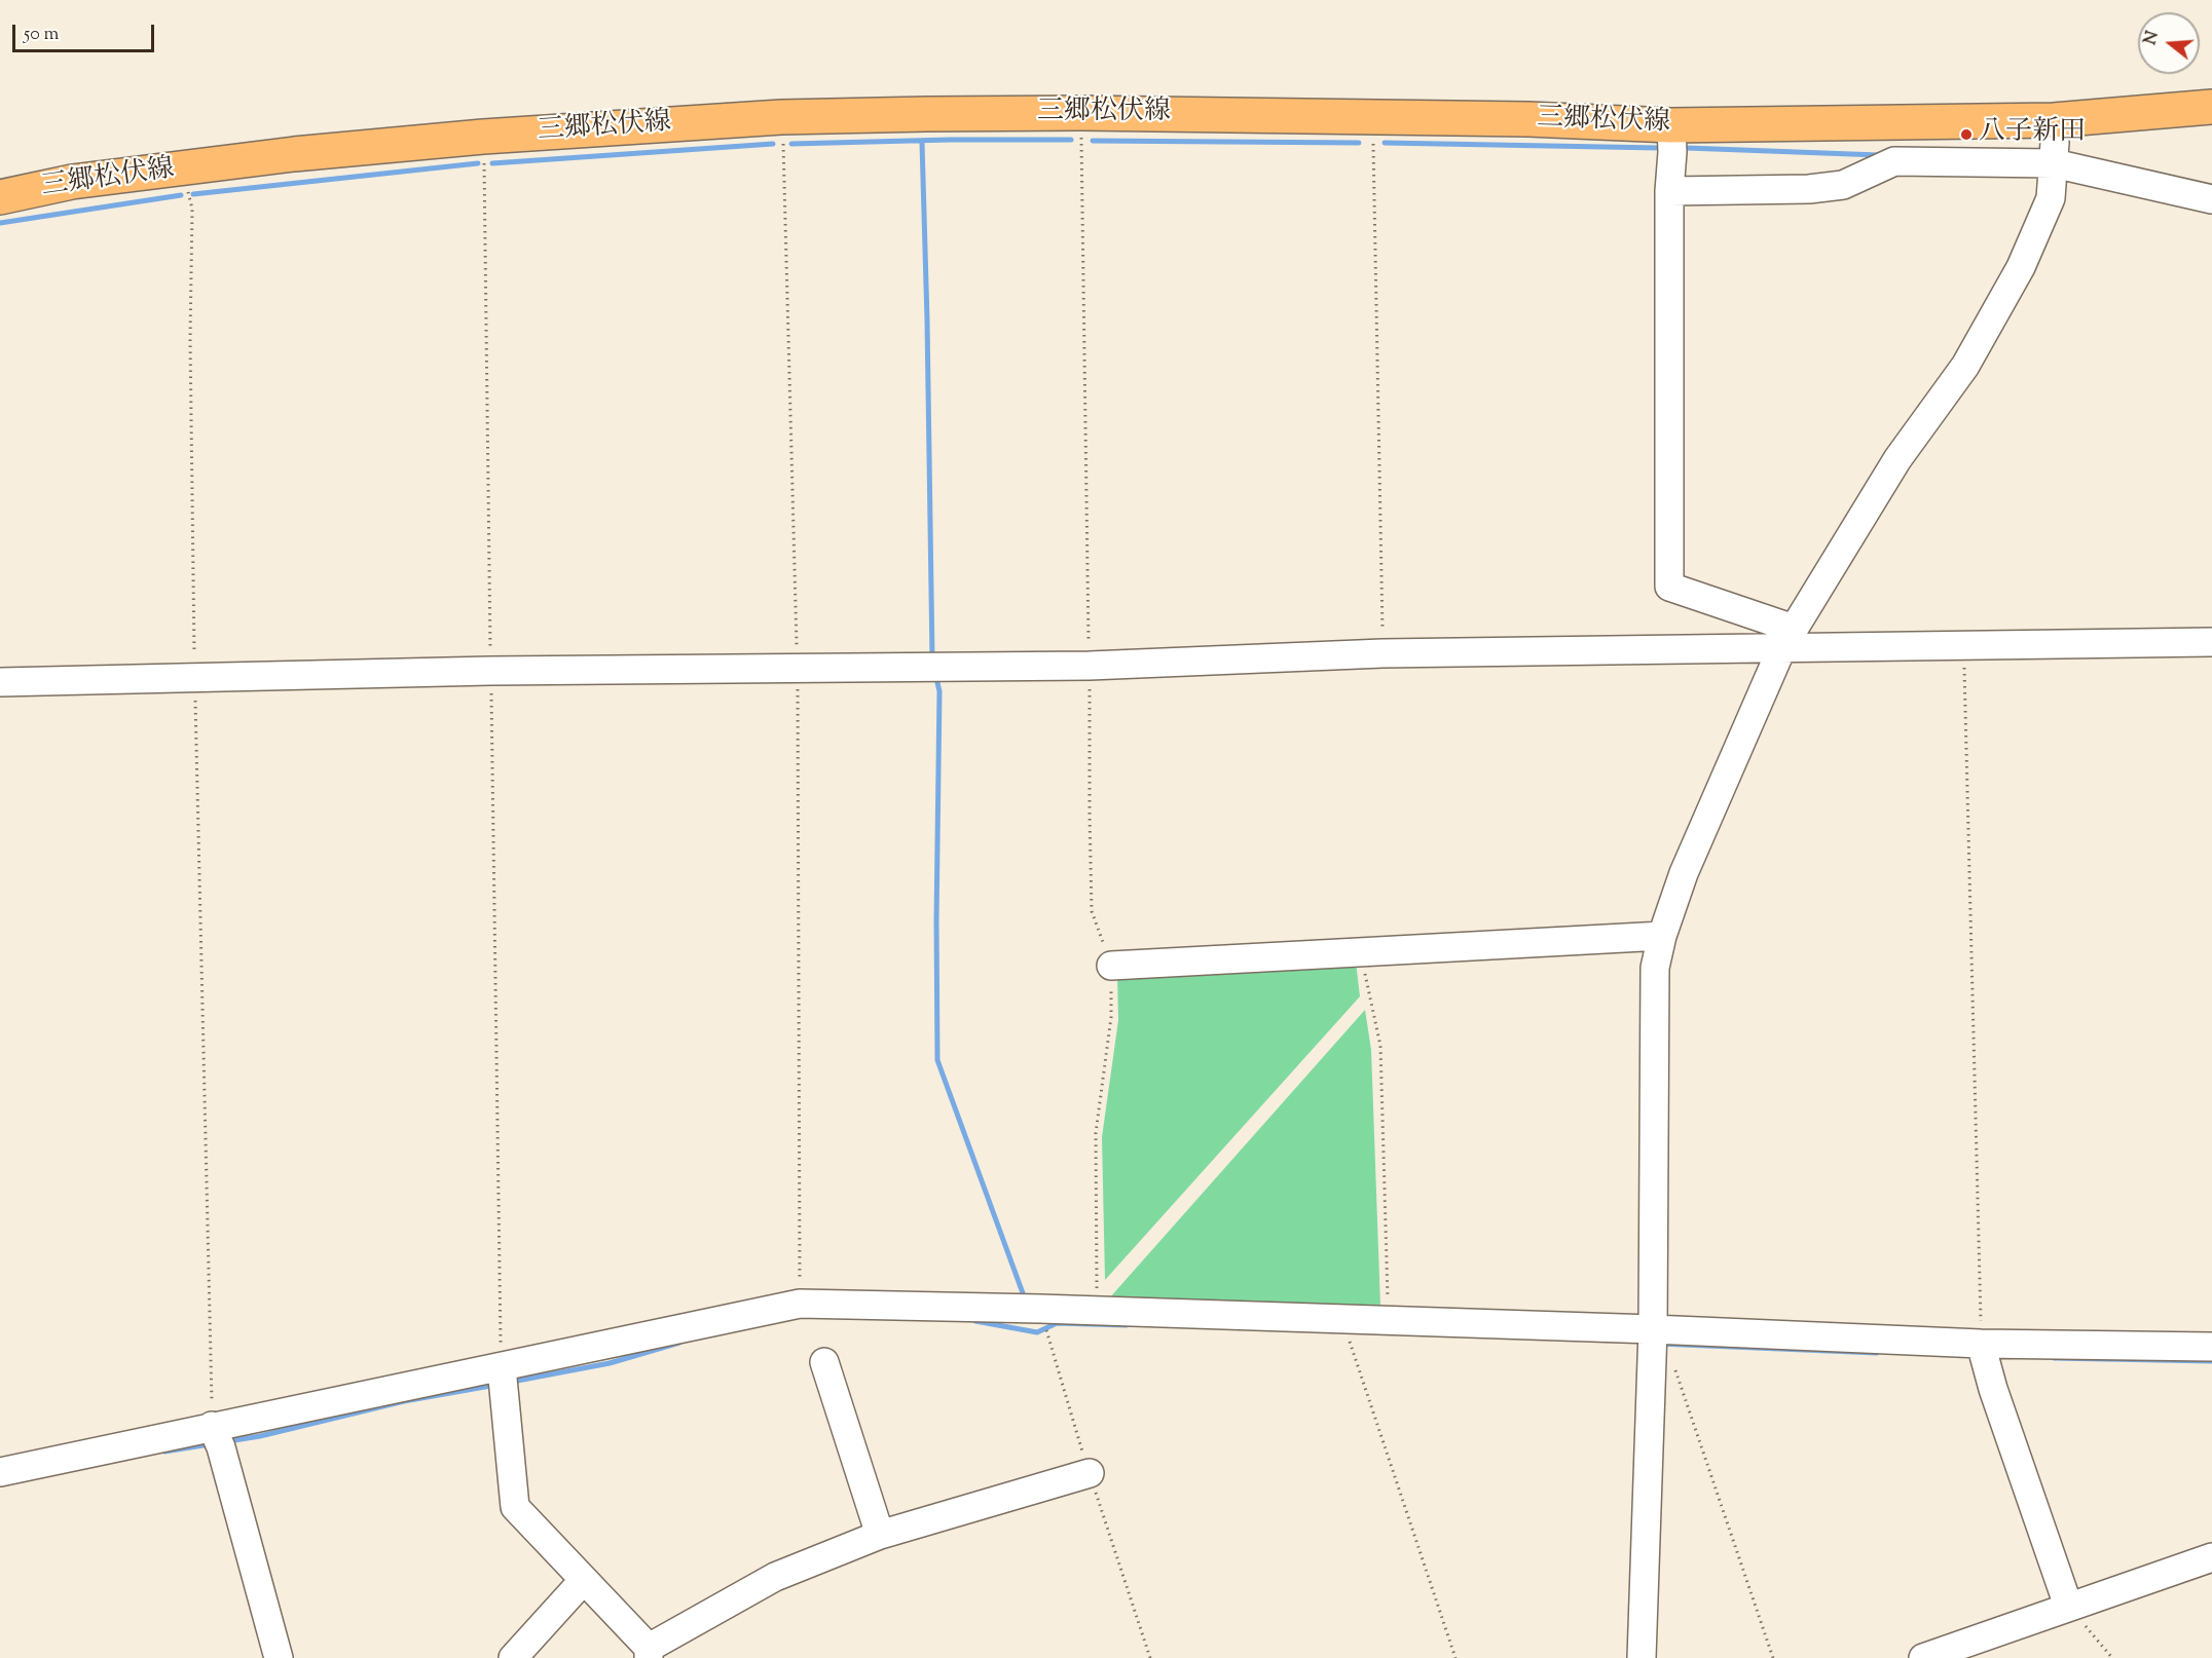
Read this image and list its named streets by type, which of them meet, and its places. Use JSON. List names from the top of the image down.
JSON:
{
  "streets": {
    "main road": ["三郷松伏線"]
  },
  "places": ["八子新田"],
  "scale_bar": "50 m",
  "north": "left"
}
